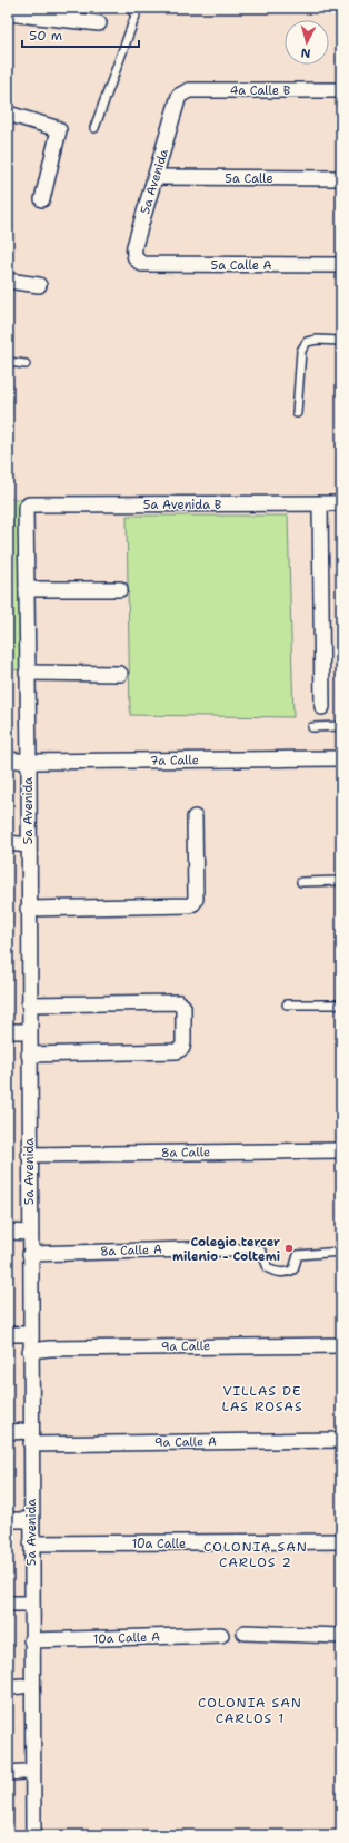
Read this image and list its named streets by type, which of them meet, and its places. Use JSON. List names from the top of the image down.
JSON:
{
  "streets": {
    "street": [
      "4a Calle B",
      "5a Calle",
      "5a Avenida",
      "5a Calle A",
      "5a Avenida B",
      "7a Calle",
      "8a Calle",
      "8a Calle A",
      "9a Calle",
      "9a Calle A",
      "10a Calle",
      "10a Calle A"
    ]
  },
  "crossings": [
    ["4a Calle B", "5a Avenida"],
    ["5a Calle", "5a Avenida"],
    ["5a Avenida", "5a Calle A"],
    ["5a Avenida", "5a Avenida B"],
    ["5a Avenida", "7a Calle"],
    ["5a Avenida", "8a Calle"],
    ["5a Avenida", "8a Calle A"],
    ["5a Avenida", "9a Calle"],
    ["5a Avenida", "9a Calle A"],
    ["5a Avenida", "10a Calle"],
    ["5a Avenida", "10a Calle A"]
  ],
  "districts": ["VILLAS DE LAS ROSAS", "COLONIA SAN CARLOS 2", "COLONIA SAN CARLOS 1"],
  "places": ["Colegio tercer milenio - Coltemi"],
  "scale_bar": "50 m",
  "north": "bottom"
}
